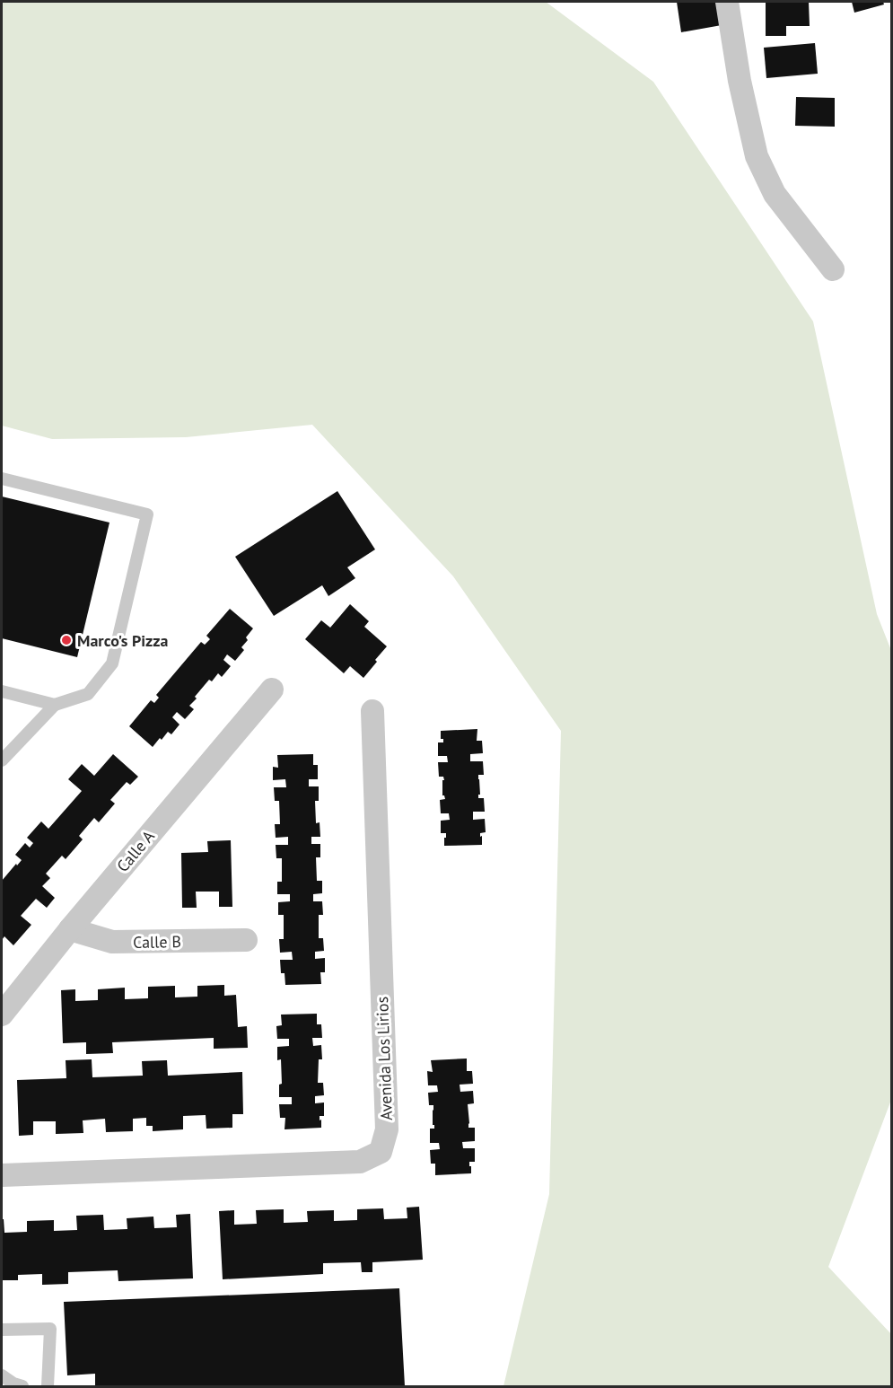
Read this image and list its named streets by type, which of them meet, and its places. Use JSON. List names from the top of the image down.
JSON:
{
  "streets": {
    "street": ["Calle A", "Calle B", "Avenida Los Lirios"]
  },
  "crossings": [
    ["Calle A", "Calle B"]
  ],
  "places": ["Marco's Pizza"]
}
